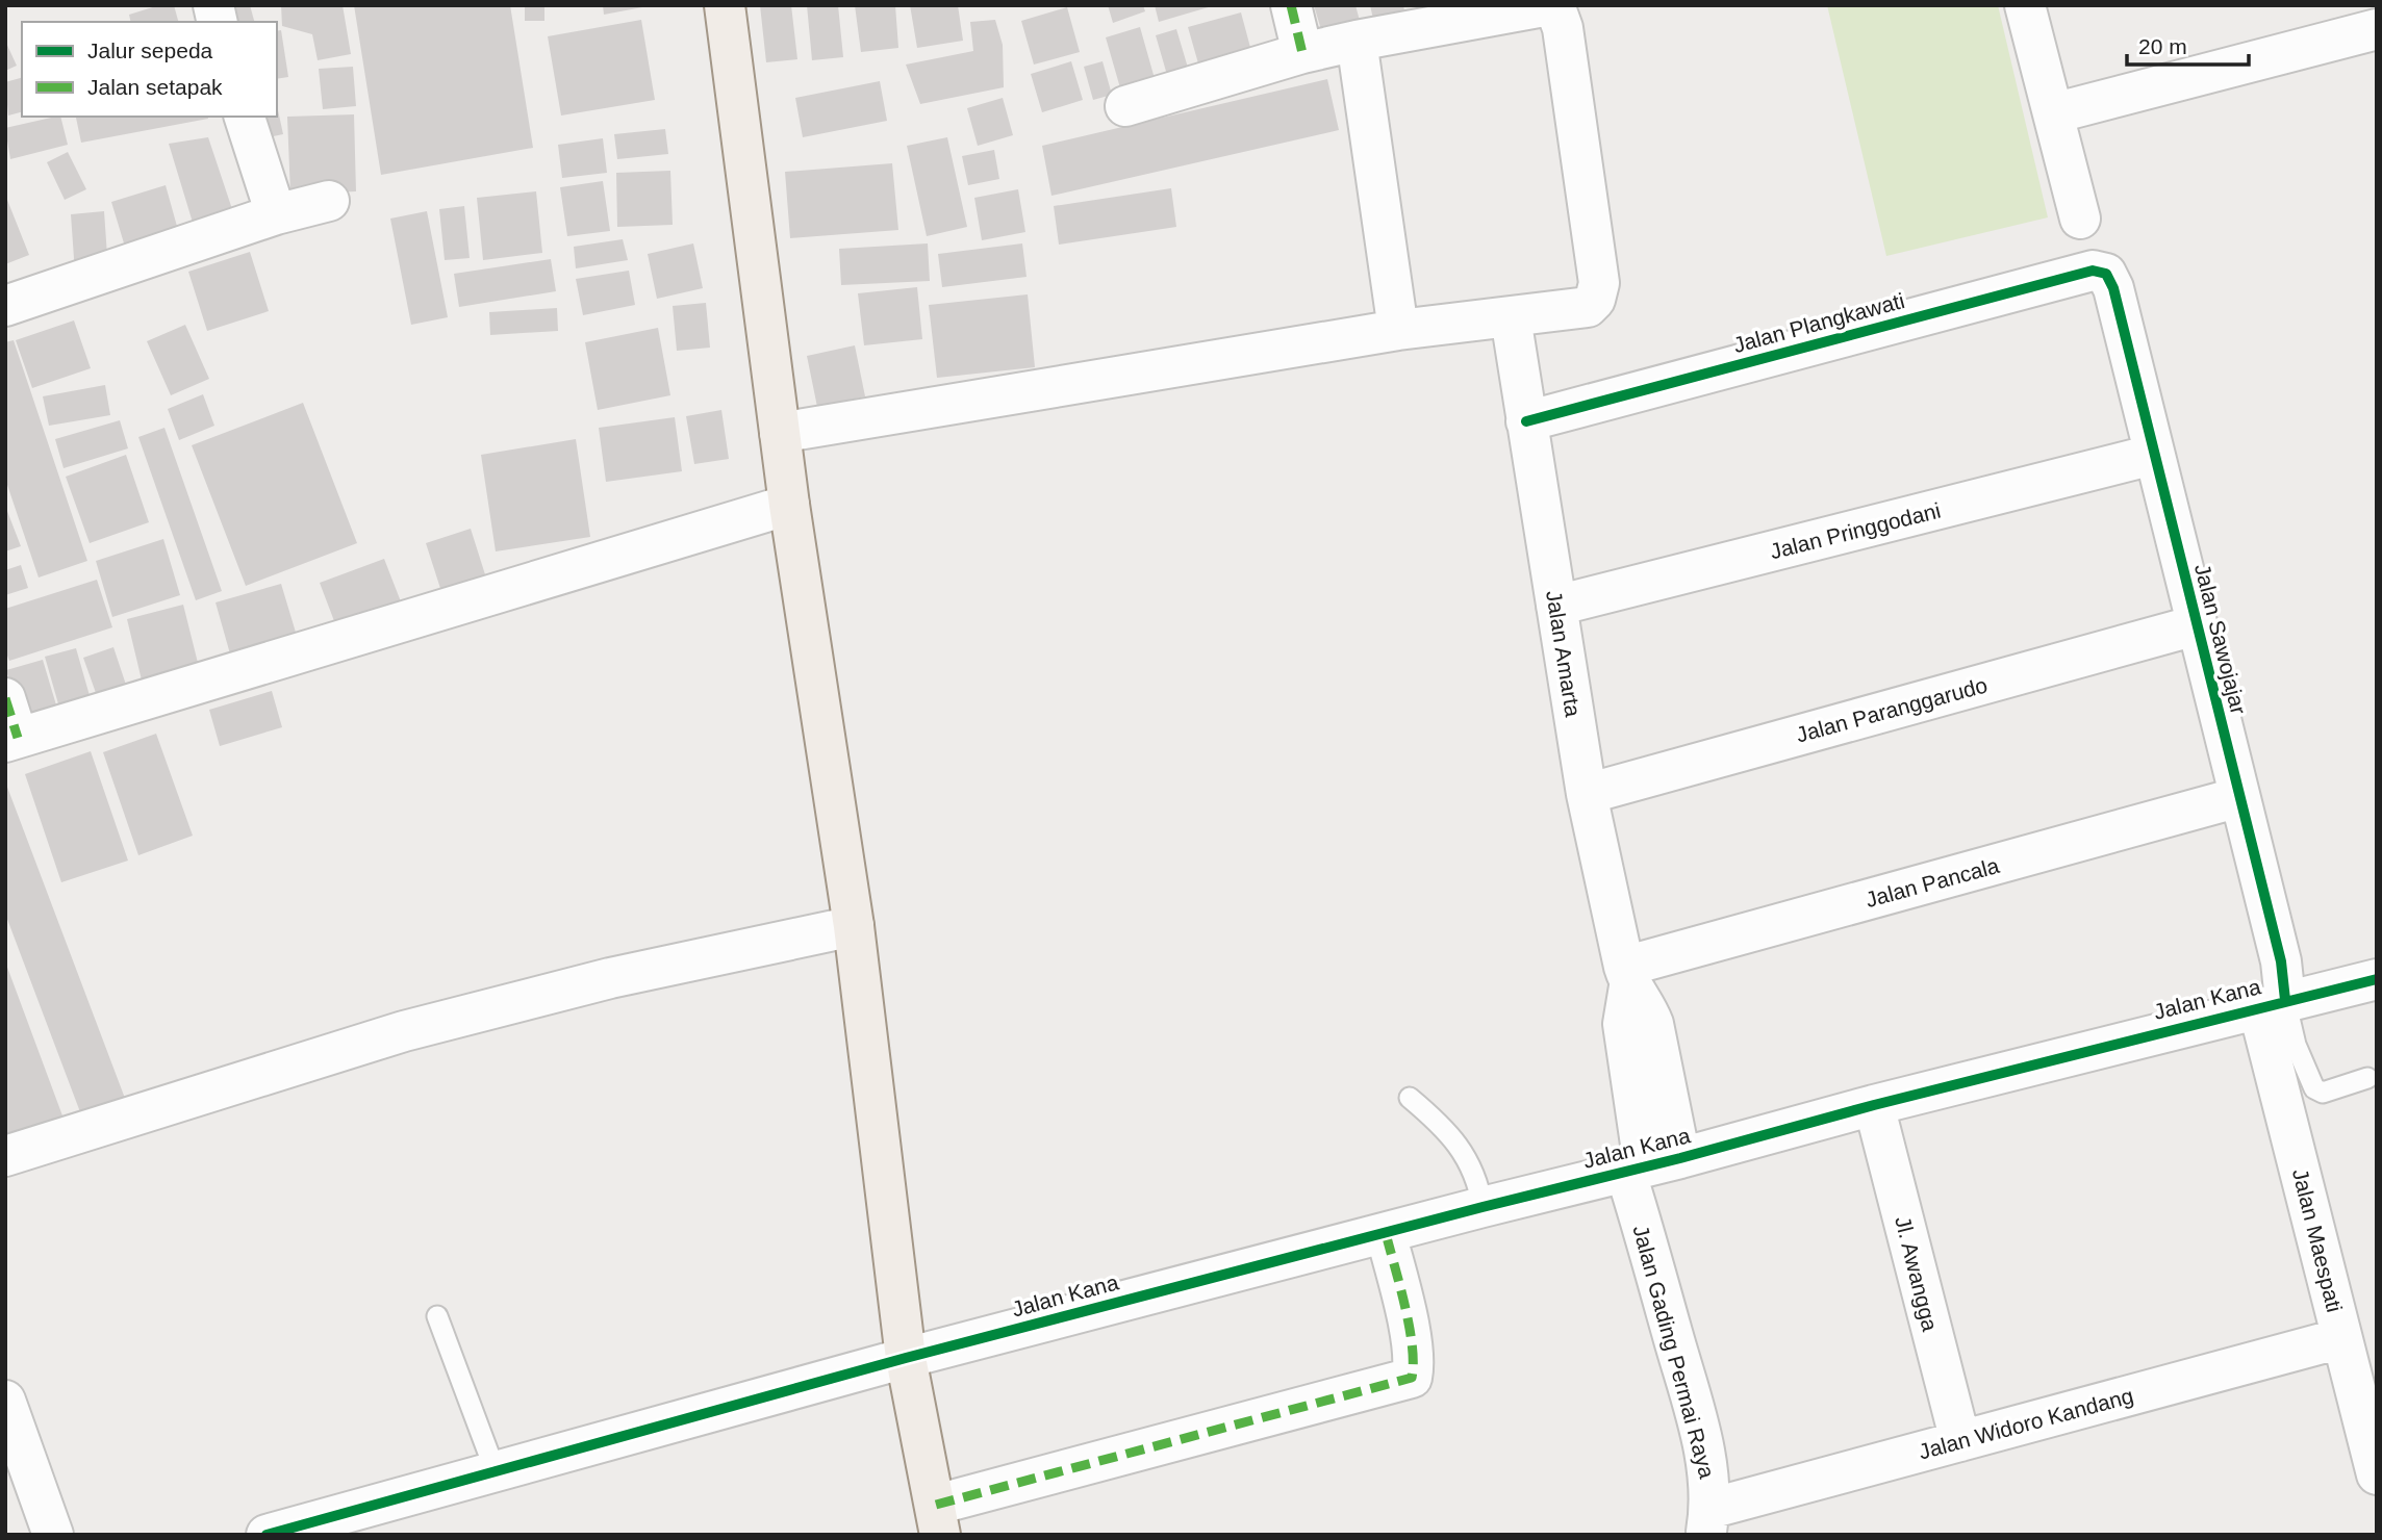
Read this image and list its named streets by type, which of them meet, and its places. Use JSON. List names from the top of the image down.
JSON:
{
  "streets": {
    "street": [
      "Jalan Plangkawati",
      "Jalan Pringgodani",
      "Jalan Sawojajar",
      "Jalan Amarta",
      "Jalan Paranggarudo",
      "Jalan Pancala",
      "Jalan Kana",
      "Jalan Maespati",
      "Jl. Awangga",
      "Jalan Gading Permai Raya",
      "Jalan Widoro Kandang"
    ]
  },
  "crossings": [
    ["Jalan Plangkawati", "Jalan Sawojajar"],
    ["Jalan Plangkawati", "Jalan Amarta"],
    ["Jalan Pringgodani", "Jalan Sawojajar"],
    ["Jalan Pringgodani", "Jalan Amarta"],
    ["Jalan Sawojajar", "Jalan Paranggarudo"],
    ["Jalan Sawojajar", "Jalan Pancala"],
    ["Jalan Sawojajar", "Jalan Kana"],
    ["Jalan Sawojajar", "Jalan Maespati"],
    ["Jalan Amarta", "Jalan Paranggarudo"],
    ["Jalan Amarta", "Jalan Pancala"],
    ["Jalan Amarta", "Jalan Kana"],
    ["Jalan Amarta", "Jalan Gading Permai Raya"],
    ["Jalan Kana", "Jalan Maespati"],
    ["Jalan Kana", "Jl. Awangga"],
    ["Jalan Kana", "Jalan Gading Permai Raya"],
    ["Jalan Maespati", "Jalan Widoro Kandang"],
    ["Jl. Awangga", "Jalan Widoro Kandang"],
    ["Jalan Gading Permai Raya", "Jalan Widoro Kandang"]
  ],
  "legend": ["Jalur sepeda", "Jalan setapak"],
  "scale_bar": "20 m"
}
